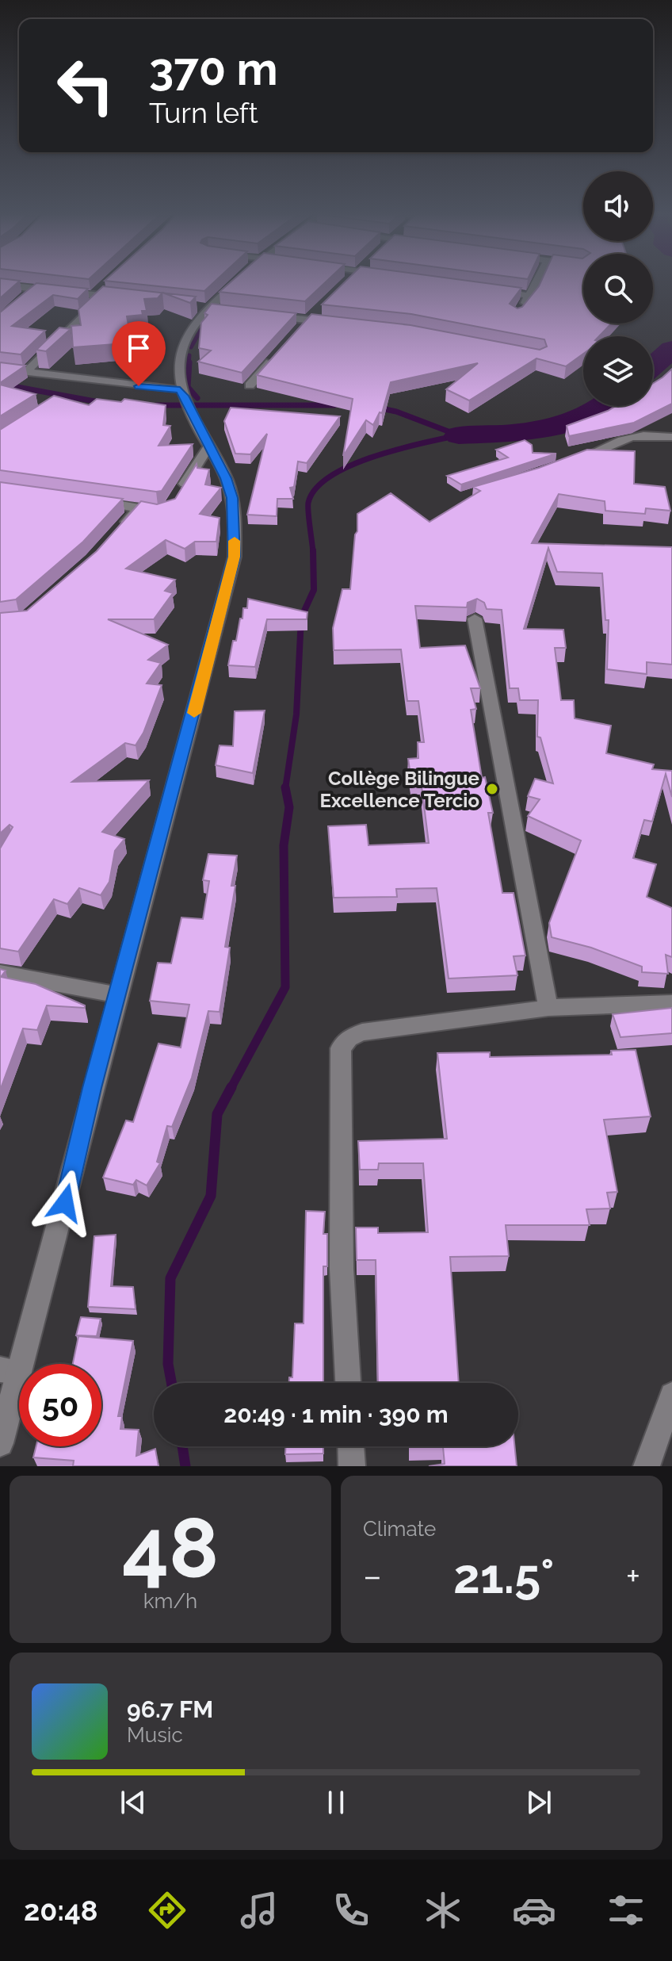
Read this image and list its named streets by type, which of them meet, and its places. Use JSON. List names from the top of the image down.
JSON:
{
  "places": ["Collège Bilingue Excellence Tercio"],
  "page": {
    "turn": ["370 m", "Turn left"],
    "limit": "50",
    "trip": "20:49 · 1 min · 390 m",
    "tile": [
      ["48", "km/h"],
      "Climate"
    ],
    "heat": ["−", "21.5°", "+"],
    "song": ["96.7 FM", "Music"],
    "tabs": "20:48"
  }
}
